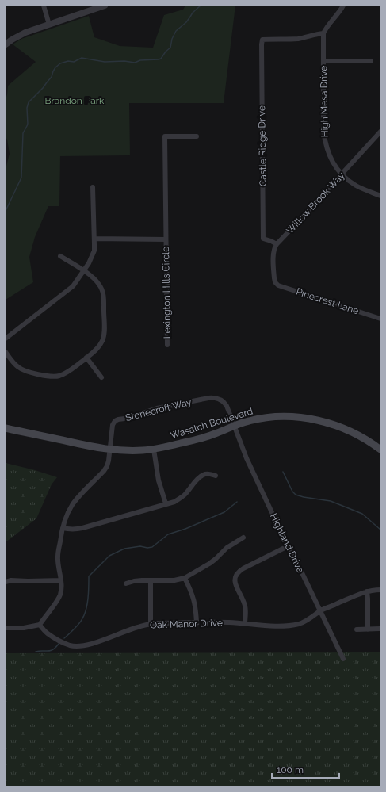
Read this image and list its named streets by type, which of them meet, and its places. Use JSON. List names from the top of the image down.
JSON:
{
  "streets": {
    "main road": ["Wasatch Boulevard"],
    "street": [
      "High Mesa Drive",
      "Castle Ridge Drive",
      "Willow Brook Way",
      "Lexington Hills Circle",
      "Pinecrest Lane",
      "Stonecroft Way",
      "Highland Drive",
      "Oak Manor Drive"
    ]
  },
  "crossings": [
    ["High Mesa Drive", "Castle Ridge Drive"],
    ["High Mesa Drive", "Willow Brook Way"],
    ["Castle Ridge Drive", "Willow Brook Way"],
    ["Castle Ridge Drive", "Pinecrest Lane"],
    ["Willow Brook Way", "Pinecrest Lane"],
    ["Stonecroft Way", "Wasatch Boulevard"],
    ["Stonecroft Way", "Highland Drive"],
    ["Wasatch Boulevard", "Highland Drive"],
    ["Highland Drive", "Oak Manor Drive"]
  ],
  "parks": ["Brandon Park"],
  "scale_bar": "100 m"
}
